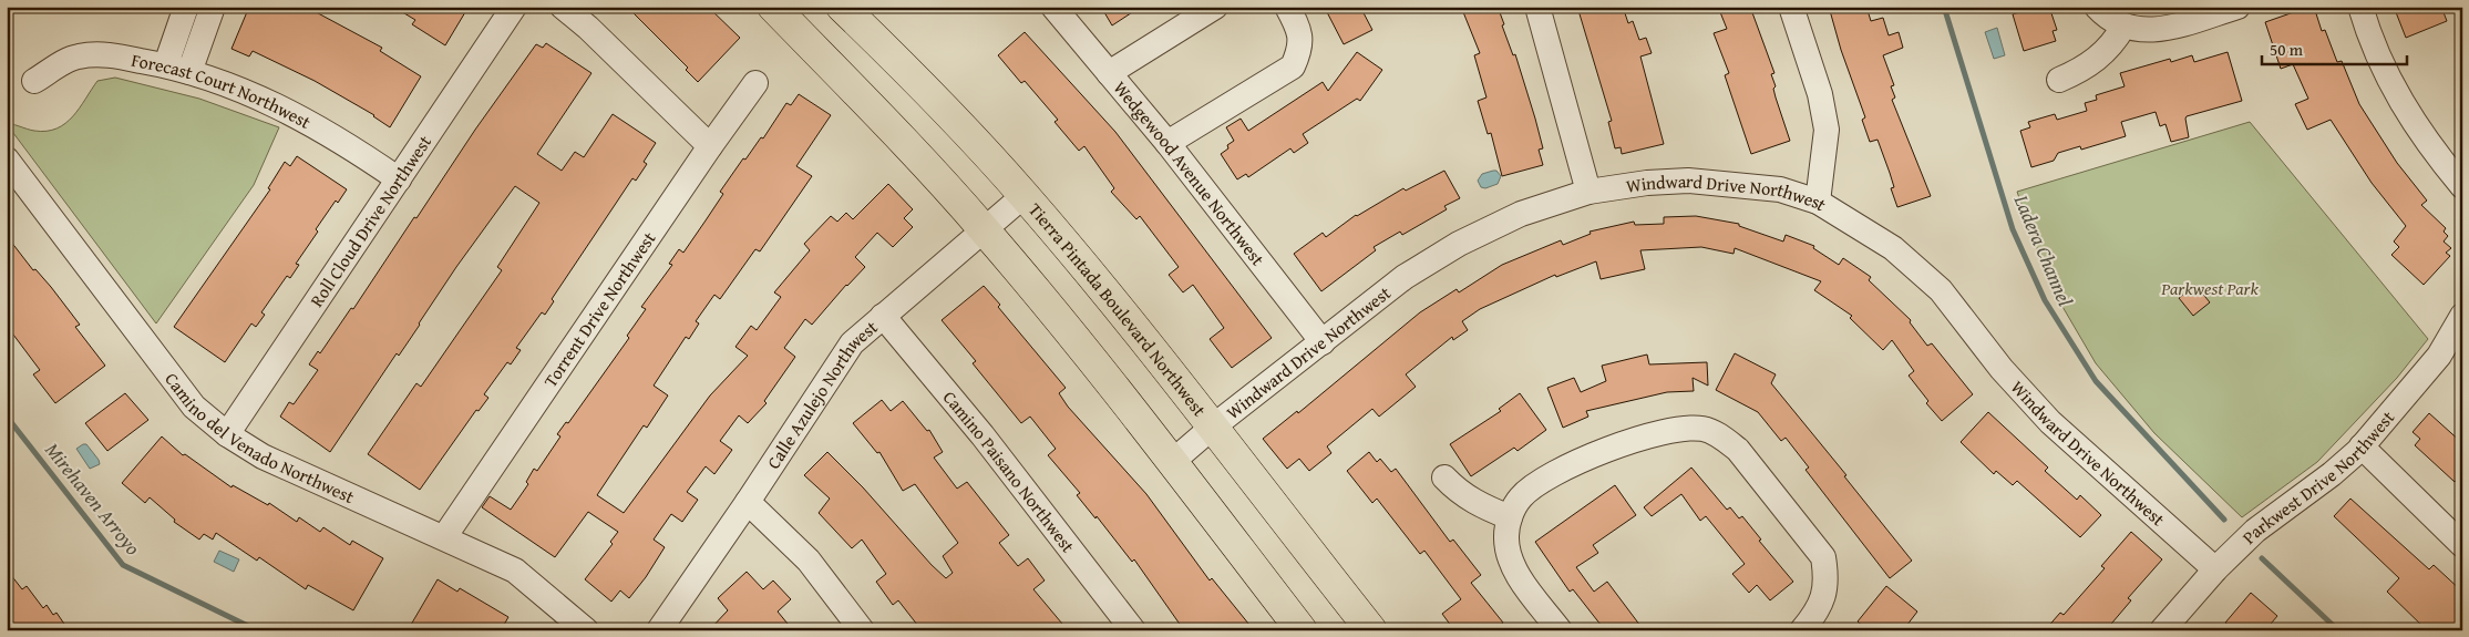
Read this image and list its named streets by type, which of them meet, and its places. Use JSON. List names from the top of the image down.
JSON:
{
  "streets": {
    "main road": ["Tierra Pintada Boulevard Northwest"],
    "street": [
      "Forecast Court Northwest",
      "Wedgewood Avenue Northwest",
      "Windward Drive Northwest",
      "Roll Cloud Drive Northwest",
      "Torrent Drive Northwest",
      "Calle Azulejo Northwest",
      "Camino del Venado Northwest",
      "Camino Paisano Northwest",
      "Parkwest Drive Northwest"
    ]
  },
  "crossings": [
    ["Forecast Court Northwest", "Roll Cloud Drive Northwest"],
    ["Wedgewood Avenue Northwest", "Windward Drive Northwest"],
    ["Windward Drive Northwest", "Tierra Pintada Boulevard Northwest"],
    ["Windward Drive Northwest", "Parkwest Drive Northwest"],
    ["Roll Cloud Drive Northwest", "Camino del Venado Northwest"],
    ["Torrent Drive Northwest", "Camino del Venado Northwest"],
    ["Tierra Pintada Boulevard Northwest", "Calle Azulejo Northwest"],
    ["Calle Azulejo Northwest", "Camino Paisano Northwest"]
  ],
  "water": ["Ladera Channel", "Mirehaven Arroyo"],
  "parks": ["Parkwest Park"],
  "scale_bar": "50 m"
}
